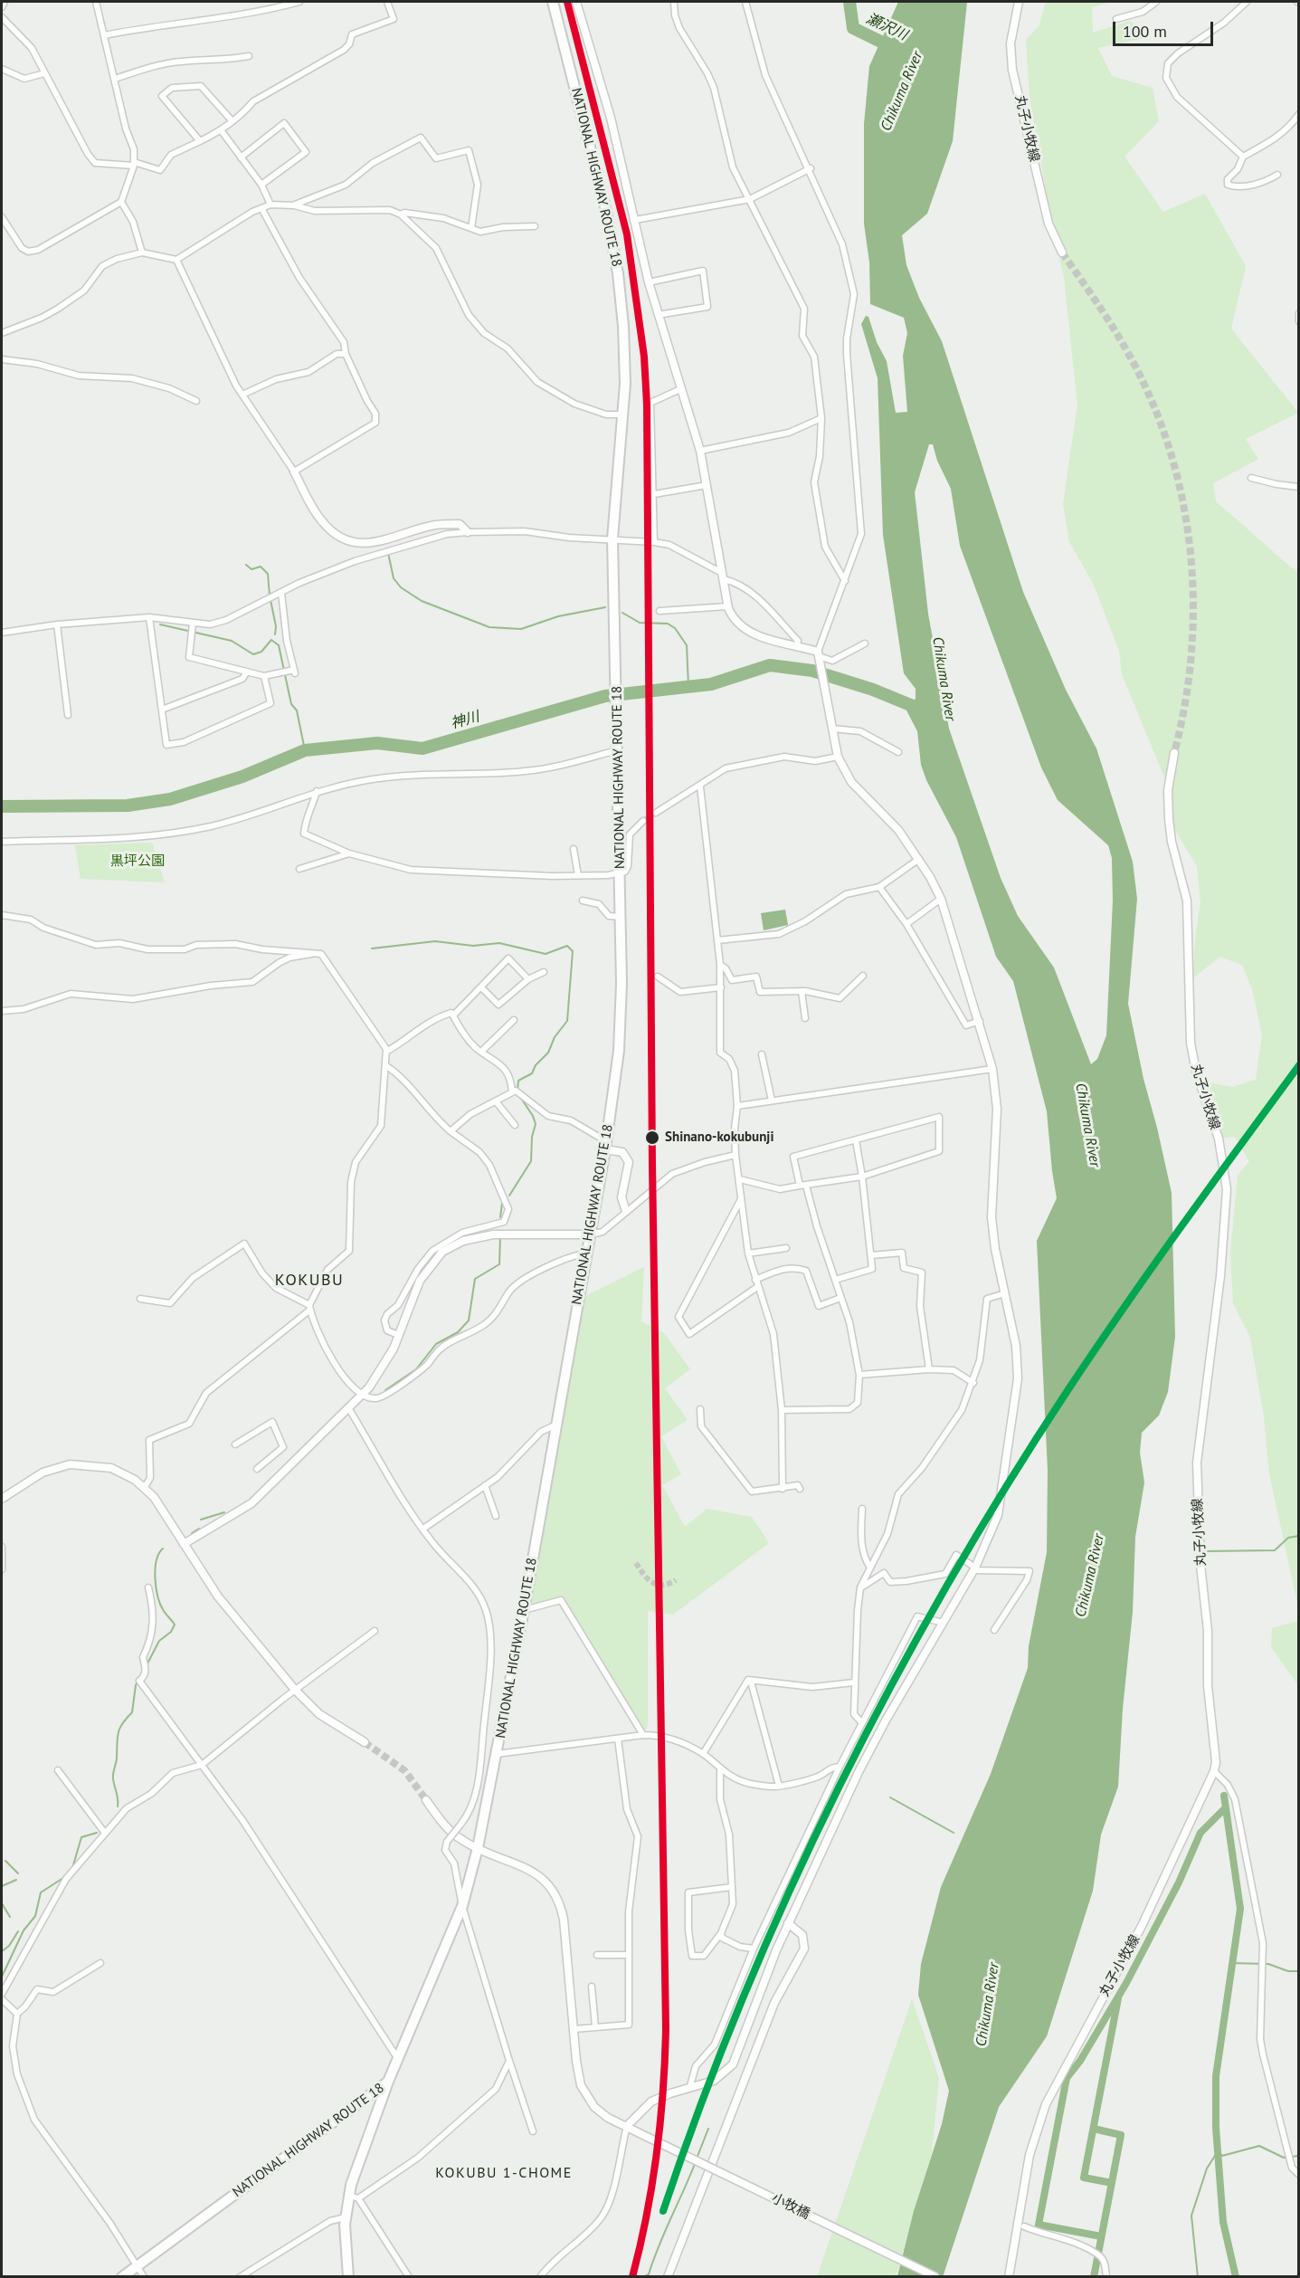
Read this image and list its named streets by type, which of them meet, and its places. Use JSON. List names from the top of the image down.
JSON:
{
  "streets": {
    "highway": ["NATIONAL HIGHWAY ROUTE 18"],
    "street": ["丸子小牧線", "小牧橋"]
  },
  "crossings": [
    ["NATIONAL HIGHWAY ROUTE 18", "小牧橋"]
  ],
  "districts": ["KOKUBU", "KOKUBU 1-CHOME"],
  "water": ["瀬沢川", "Chikuma River", "神川"],
  "parks": ["黒坪公園"],
  "places": ["Shinano-kokubunji"],
  "scale_bar": "100 m"
}
